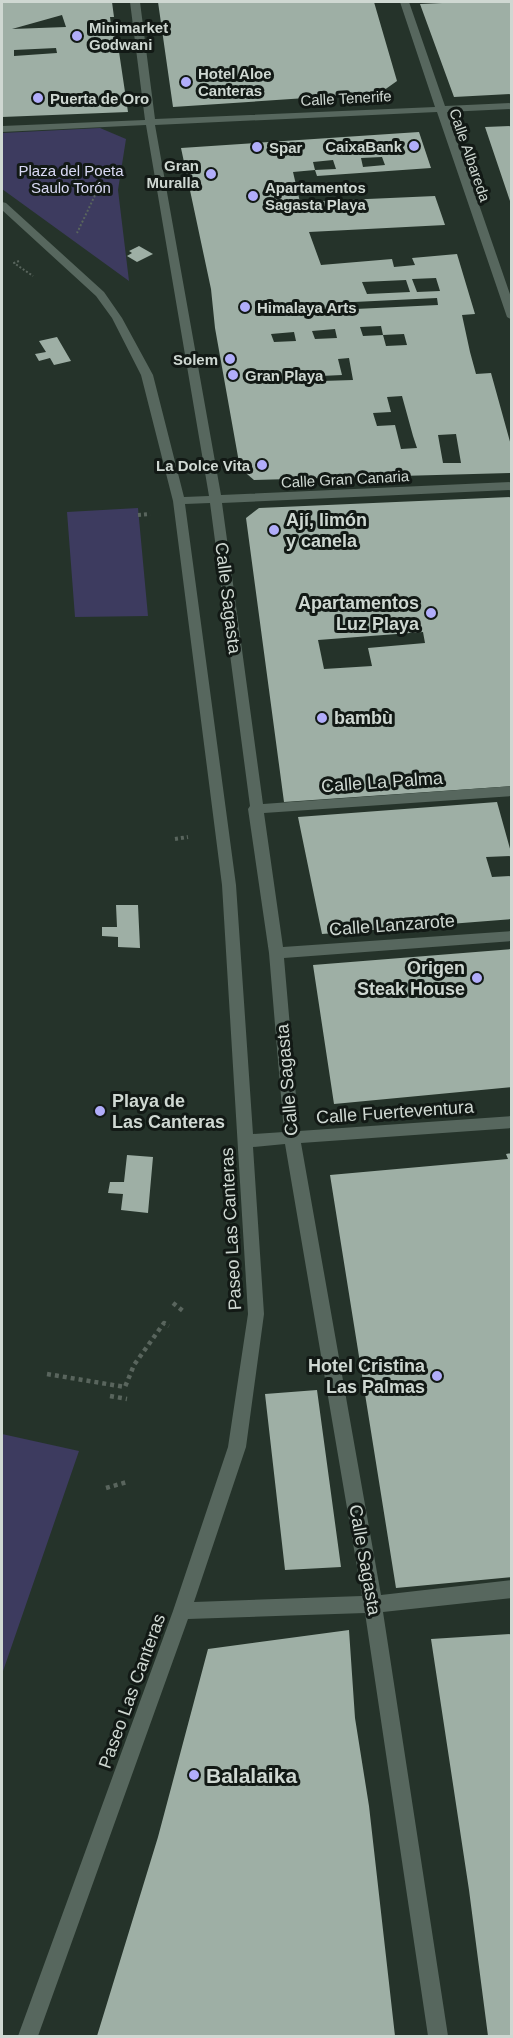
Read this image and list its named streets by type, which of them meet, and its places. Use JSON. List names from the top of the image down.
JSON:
{
  "streets": {
    "street": [
      "Calle Tenerife",
      "Calle Albareda",
      "Calle Gran Canaria",
      "Calle Sagasta",
      "Calle La Palma",
      "Calle Lanzarote",
      "Calle Fuerteventura",
      "Paseo Las Canteras"
    ]
  },
  "crossings": [
    ["Calle Tenerife", "Calle Albareda"],
    ["Calle Tenerife", "Calle Sagasta"],
    ["Calle Gran Canaria", "Calle Sagasta"],
    ["Calle Gran Canaria", "Paseo Las Canteras"],
    ["Calle Sagasta", "Calle La Palma"],
    ["Calle Sagasta", "Calle Lanzarote"],
    ["Calle Sagasta", "Calle Fuerteventura"],
    ["Calle Fuerteventura", "Paseo Las Canteras"]
  ],
  "parks": ["Plaza del Poeta Saulo Torón"],
  "places": [
    "Minimarket Godwani",
    "Hotel Aloe Canteras",
    "Puerta de Oro",
    "CaixaBank",
    "Spar",
    "Gran Muralla",
    "Apartamentos Sagasta Playa",
    "Himalaya Arts",
    "Solem",
    "Gran Playa",
    "La Dolce Vita",
    "Ají, limón y canela",
    "Apartamentos Luz Playa",
    "bambù",
    "Origen Steak House",
    "Playa de Las Canteras",
    "Hotel Cristina Las Palmas",
    "Balalaika"
  ]
}
